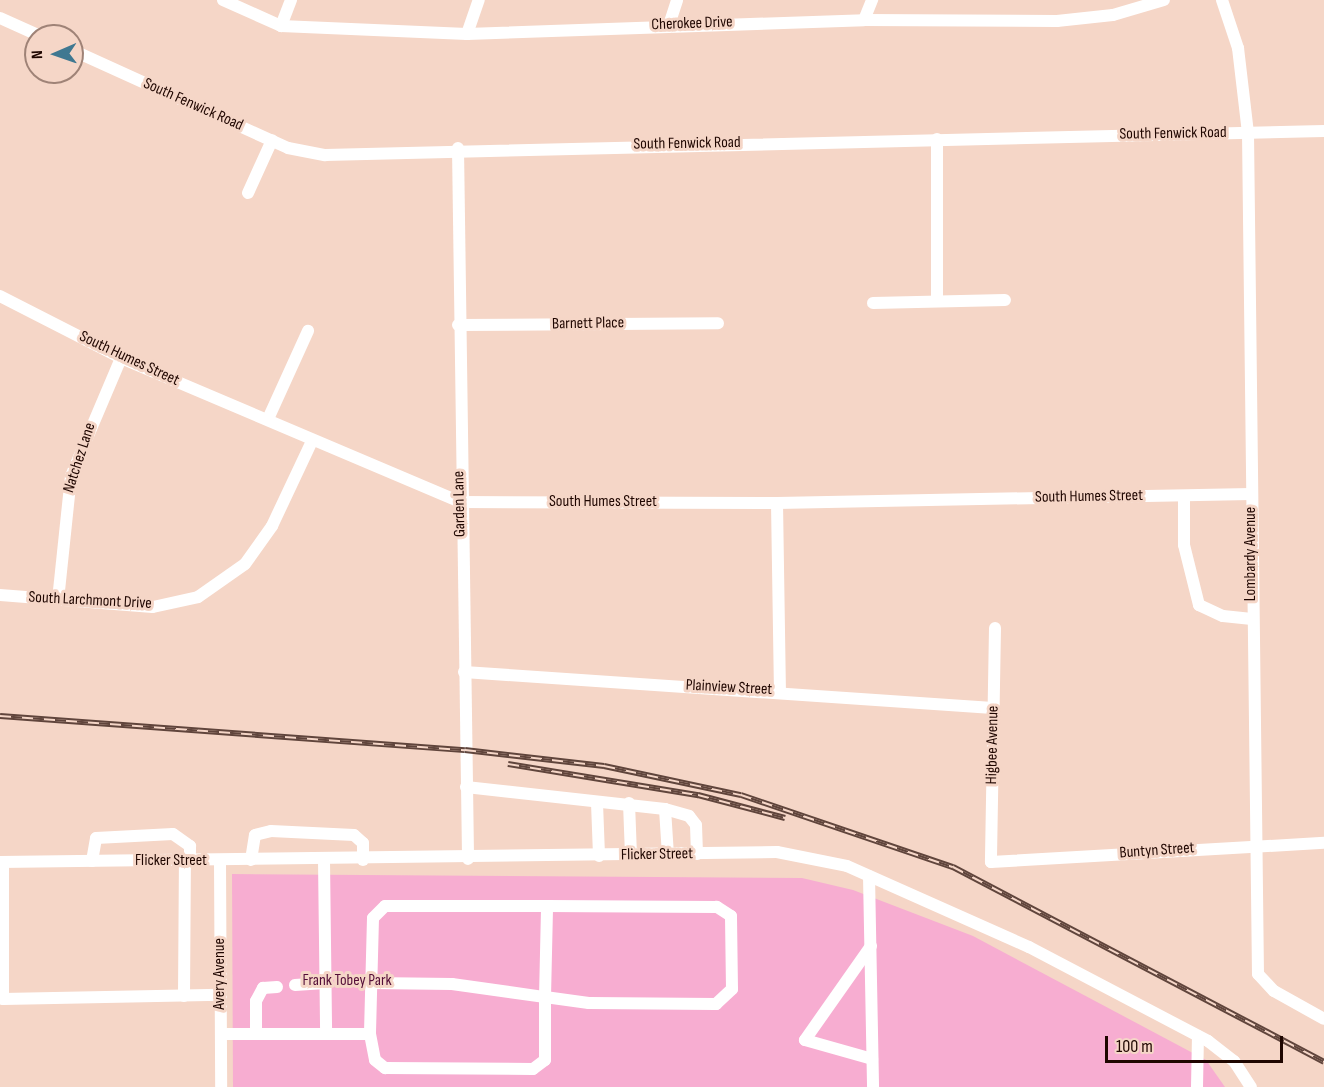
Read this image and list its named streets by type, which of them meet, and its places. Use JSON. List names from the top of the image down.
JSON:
{
  "streets": {
    "street": [
      "Cherokee Drive",
      "South Fenwick Road",
      "Barnett Place",
      "South Humes Street",
      "Natchez Lane",
      "Garden Lane",
      "Lombardy Avenue",
      "South Larchmont Drive",
      "Plainview Street",
      "Higbee Avenue",
      "Buntyn Street",
      "Flicker Street",
      "Avery Avenue"
    ]
  },
  "crossings": [
    ["South Fenwick Road", "Garden Lane"],
    ["South Fenwick Road", "Lombardy Avenue"],
    ["Barnett Place", "Garden Lane"],
    ["South Humes Street", "Natchez Lane"],
    ["South Humes Street", "Garden Lane"],
    ["South Humes Street", "Lombardy Avenue"],
    ["South Humes Street", "South Larchmont Drive"],
    ["Natchez Lane", "South Larchmont Drive"],
    ["Garden Lane", "Plainview Street"],
    ["Garden Lane", "Flicker Street"],
    ["Lombardy Avenue", "Buntyn Street"],
    ["Plainview Street", "Higbee Avenue"],
    ["Higbee Avenue", "Buntyn Street"],
    ["Flicker Street", "Avery Avenue"]
  ],
  "parks": ["Frank Tobey Park"],
  "scale_bar": "100 m",
  "north": "left"
}
